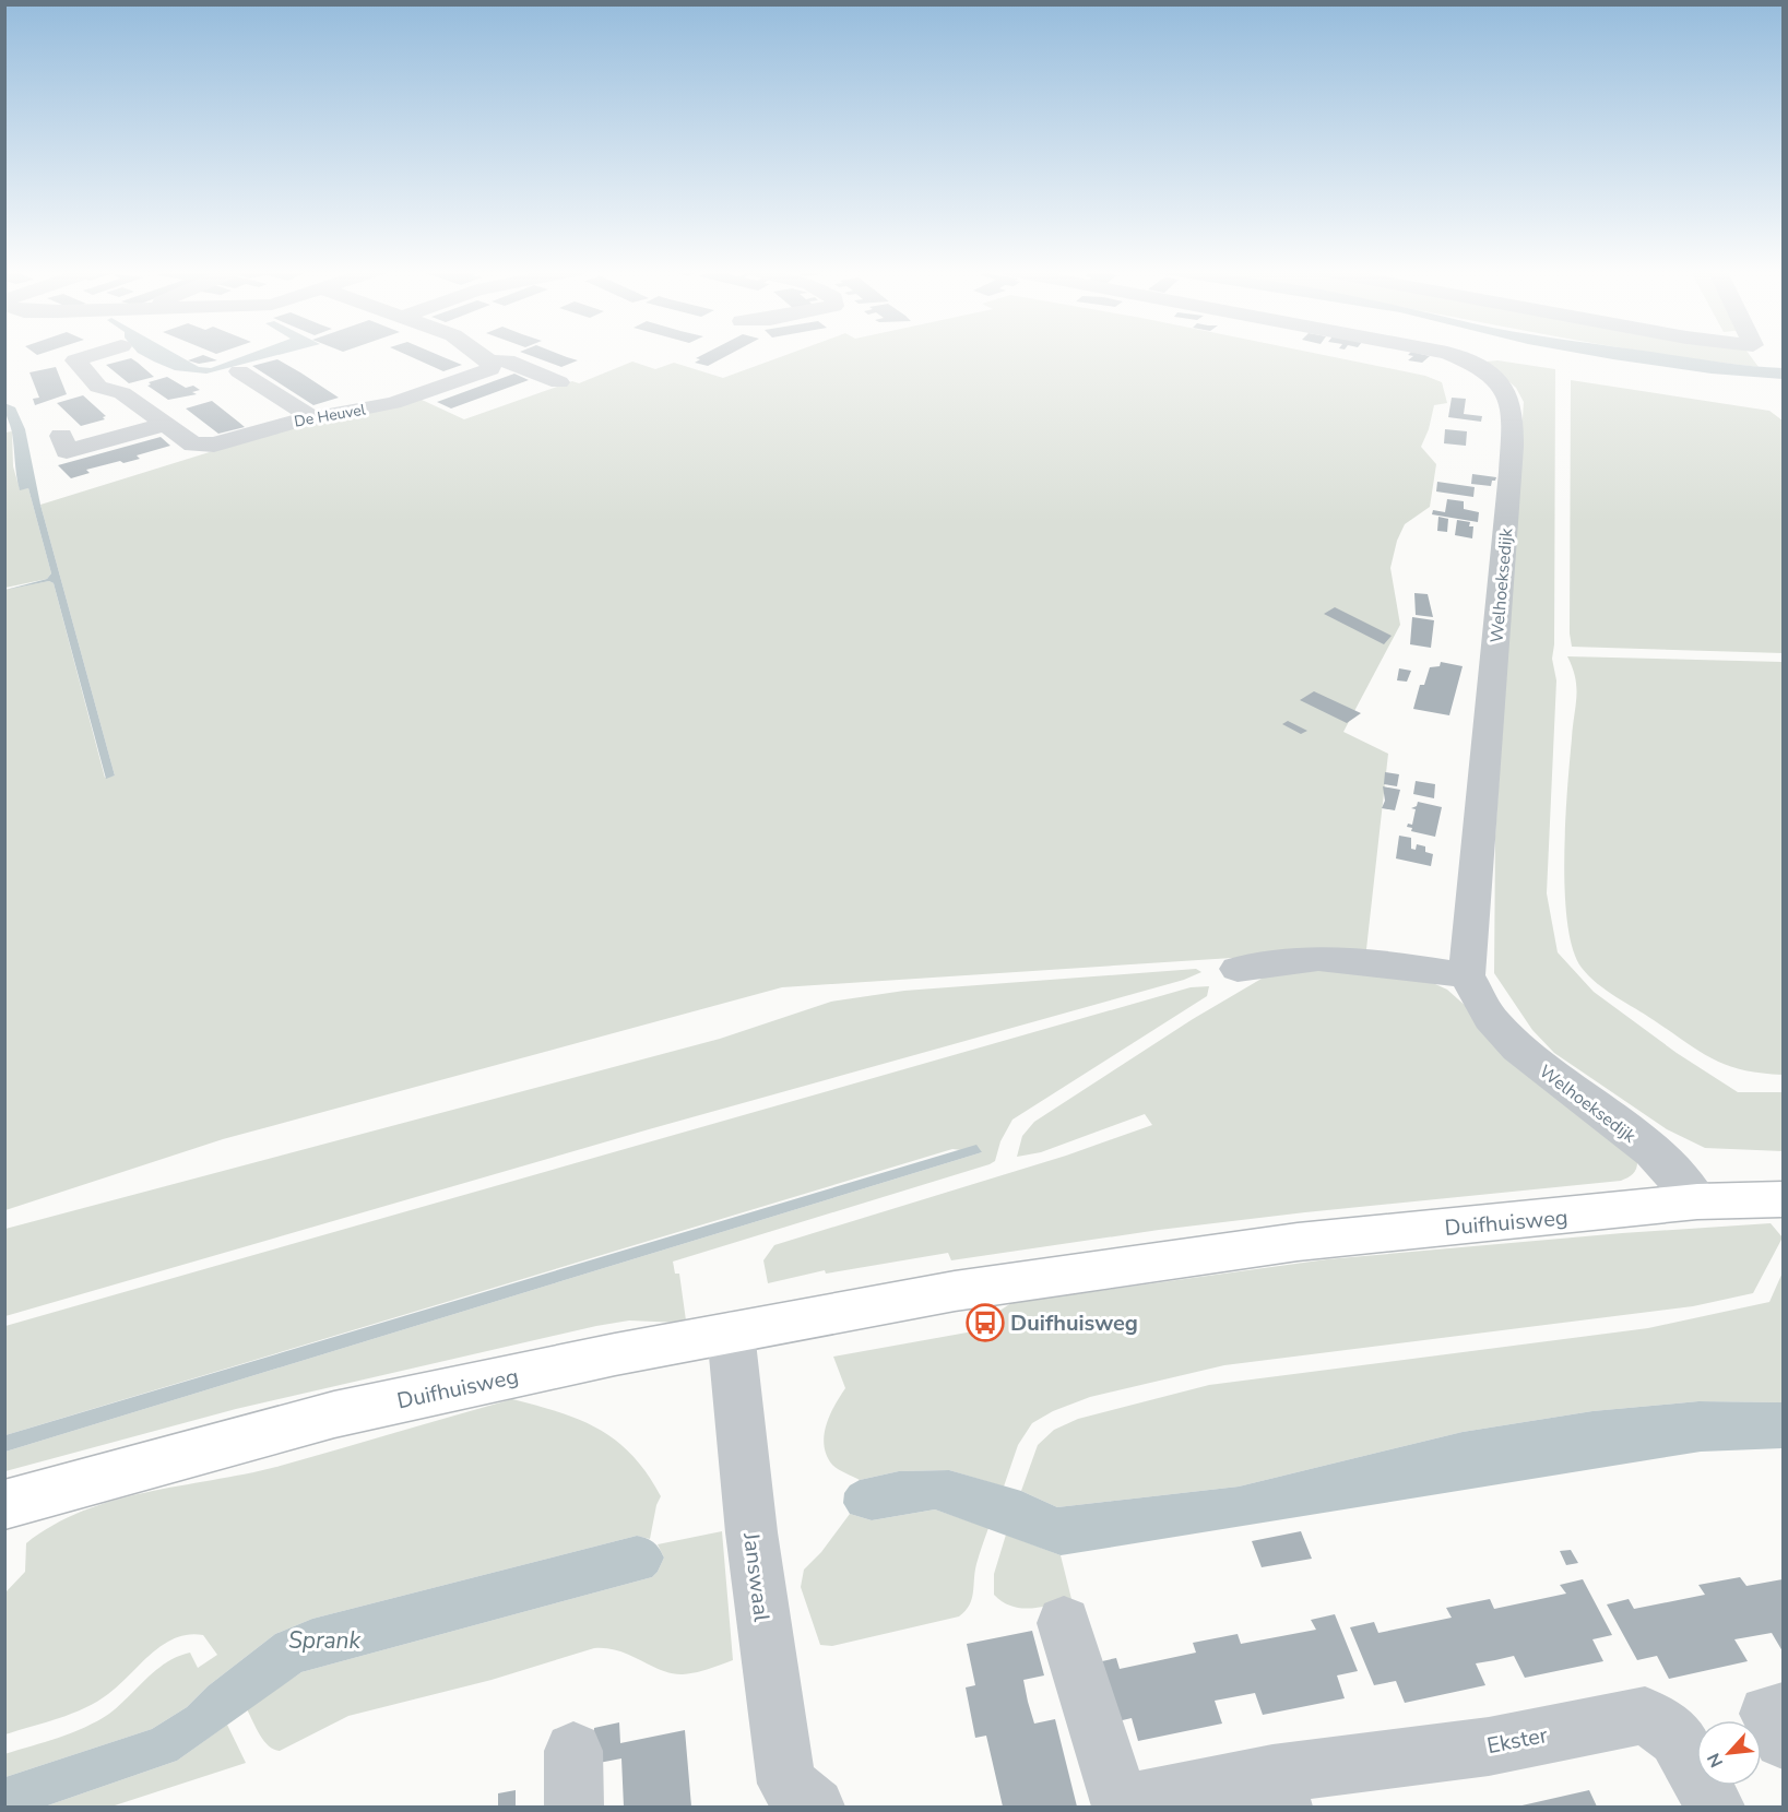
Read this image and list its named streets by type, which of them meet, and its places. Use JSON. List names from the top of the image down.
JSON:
{
  "streets": {
    "main road": ["Duifhuisweg"],
    "street": [
      "De Heuvel",
      "Welhoeksedijk",
      "Janswaal",
      "Ekster"
    ]
  },
  "crossings": [
    ["Welhoeksedijk", "Duifhuisweg"],
    ["Duifhuisweg", "Janswaal"]
  ],
  "water": ["Sprank"],
  "places": {
    "bus stop": ["Duifhuisweg"]
  },
  "north": "bottom left"
}
